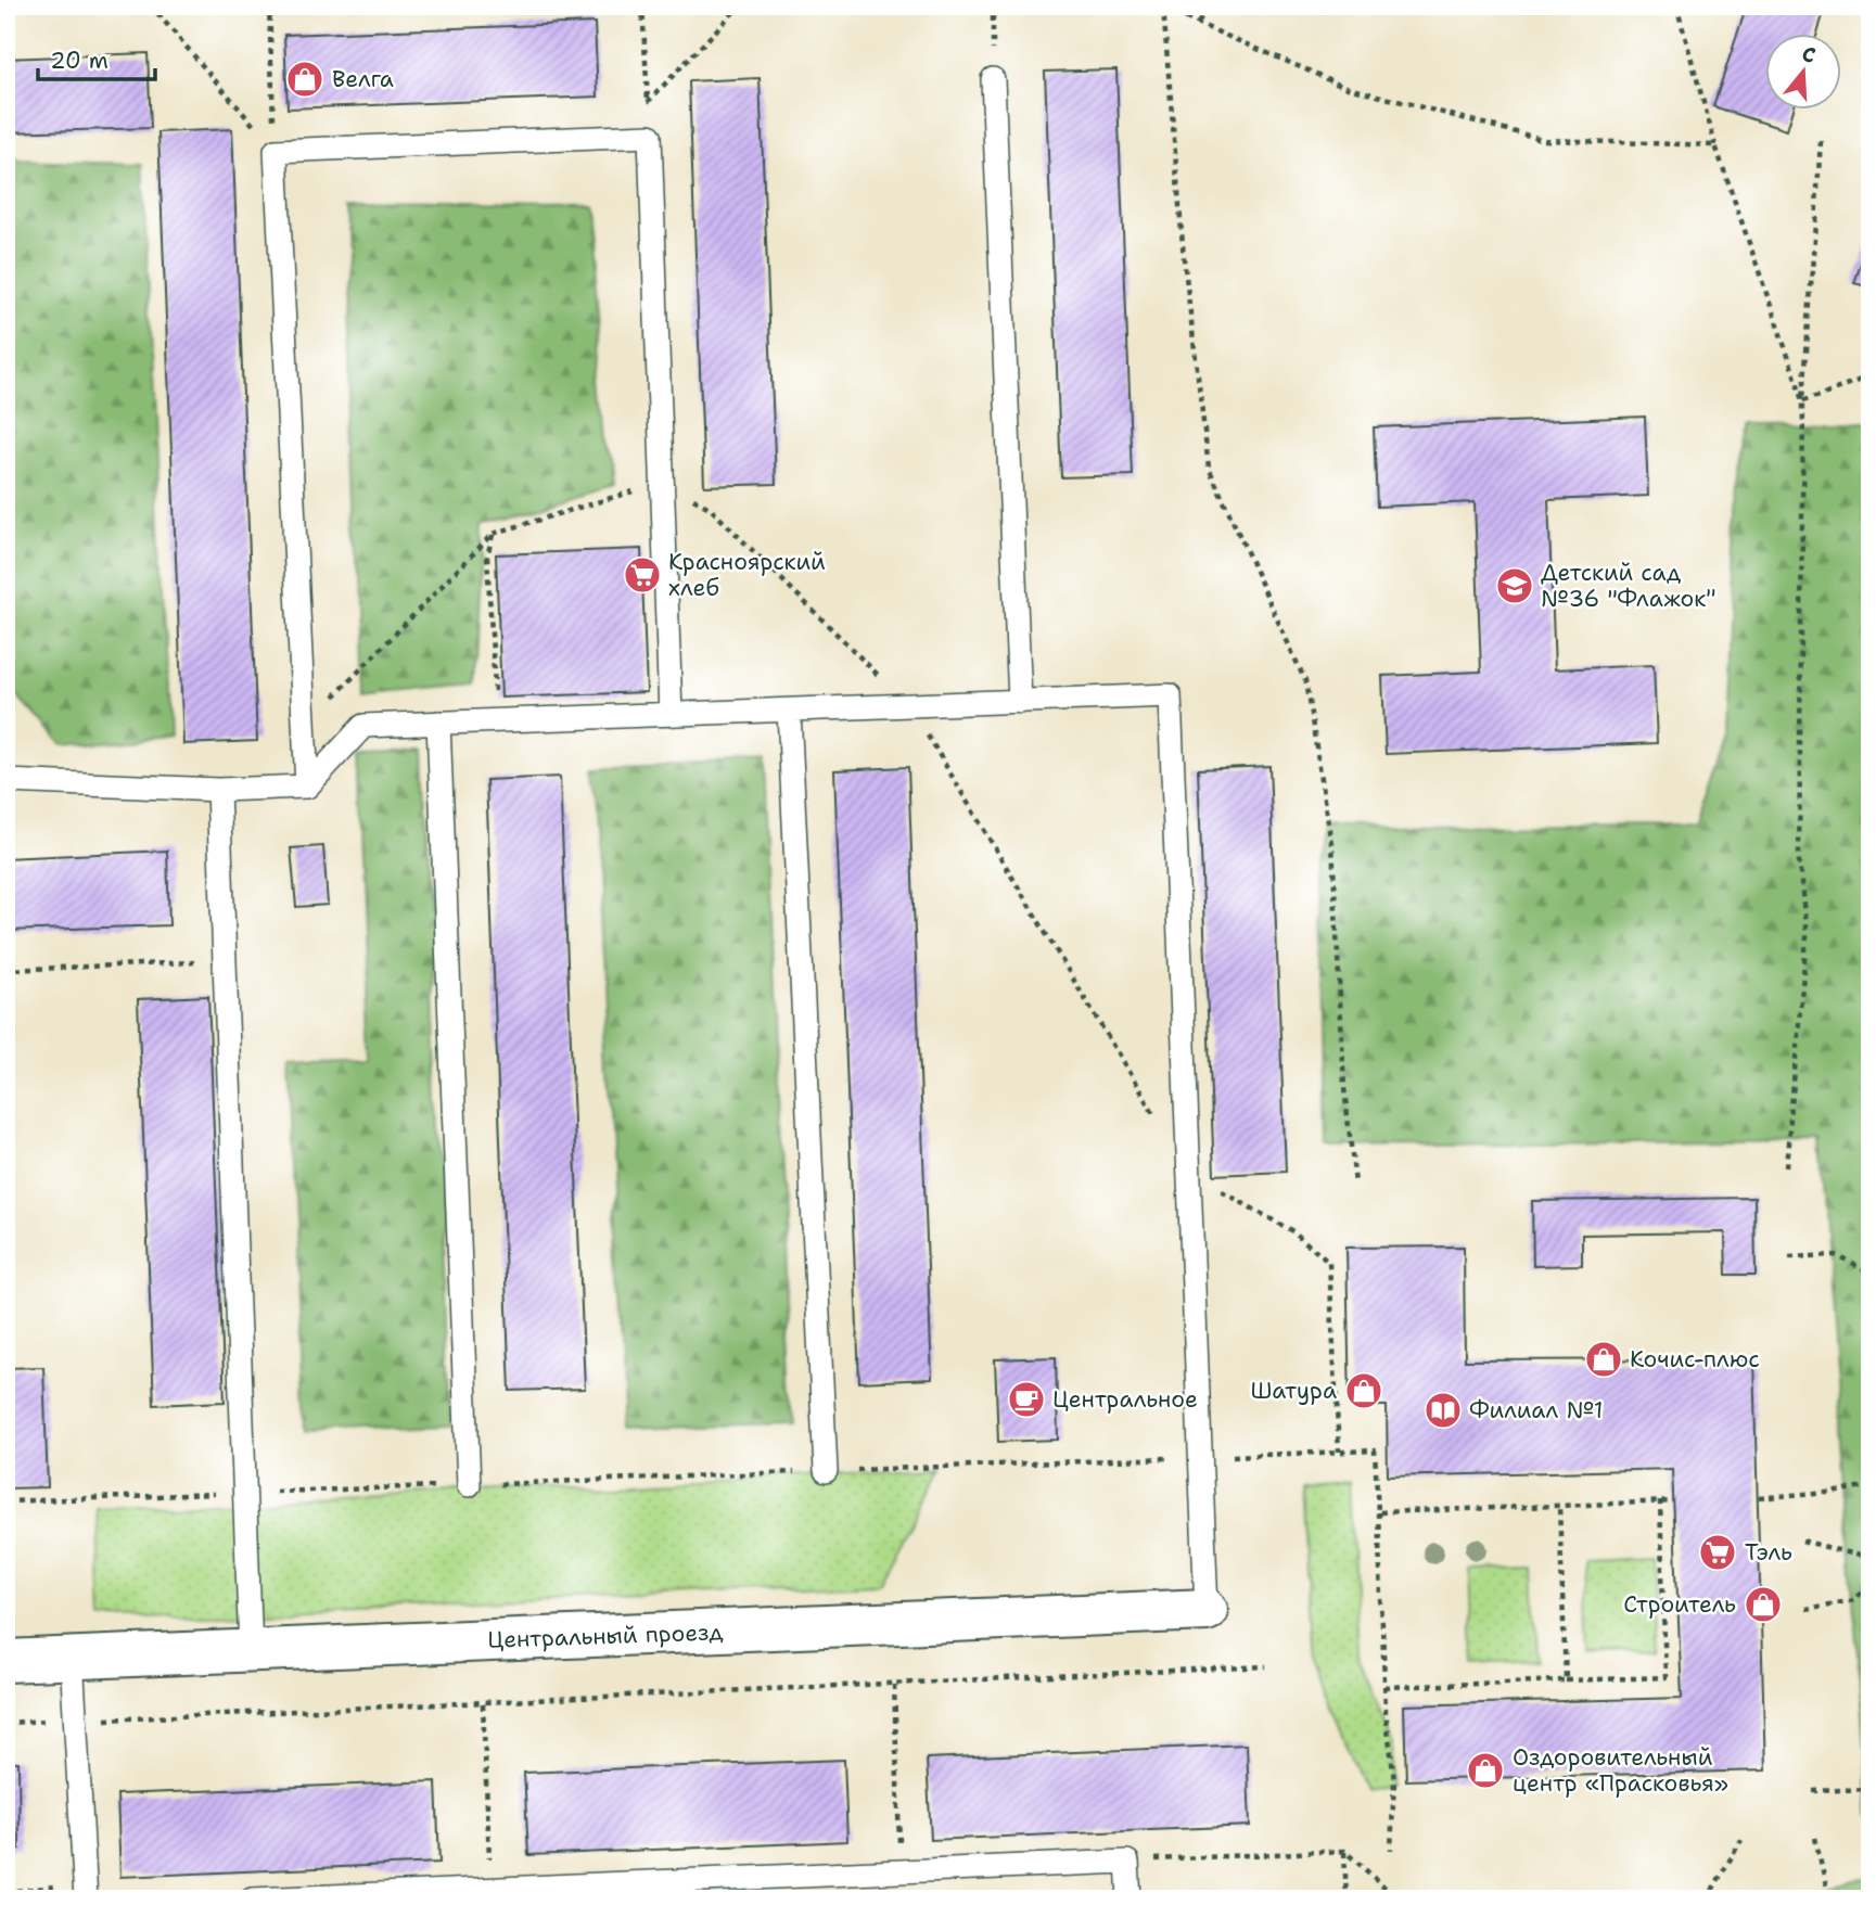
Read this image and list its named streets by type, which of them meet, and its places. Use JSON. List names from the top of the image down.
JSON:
{
  "streets": {
    "street": ["Центральный проезд"]
  },
  "places": {
    "shop": [
      "Велга",
      "Кочис-плюс",
      "Шатура",
      "Строитель",
      "Оздоровительный центр «Прасковья»"
    ],
    "supermarket": ["Красноярский хлеб", "Тэль"],
    "school or university": ["Детский сад №36 \"Флажок\""],
    "cafe": ["Центральное"],
    "library": ["Филиал №1"]
  },
  "scale_bar": "20 m",
  "north": "top"
}
